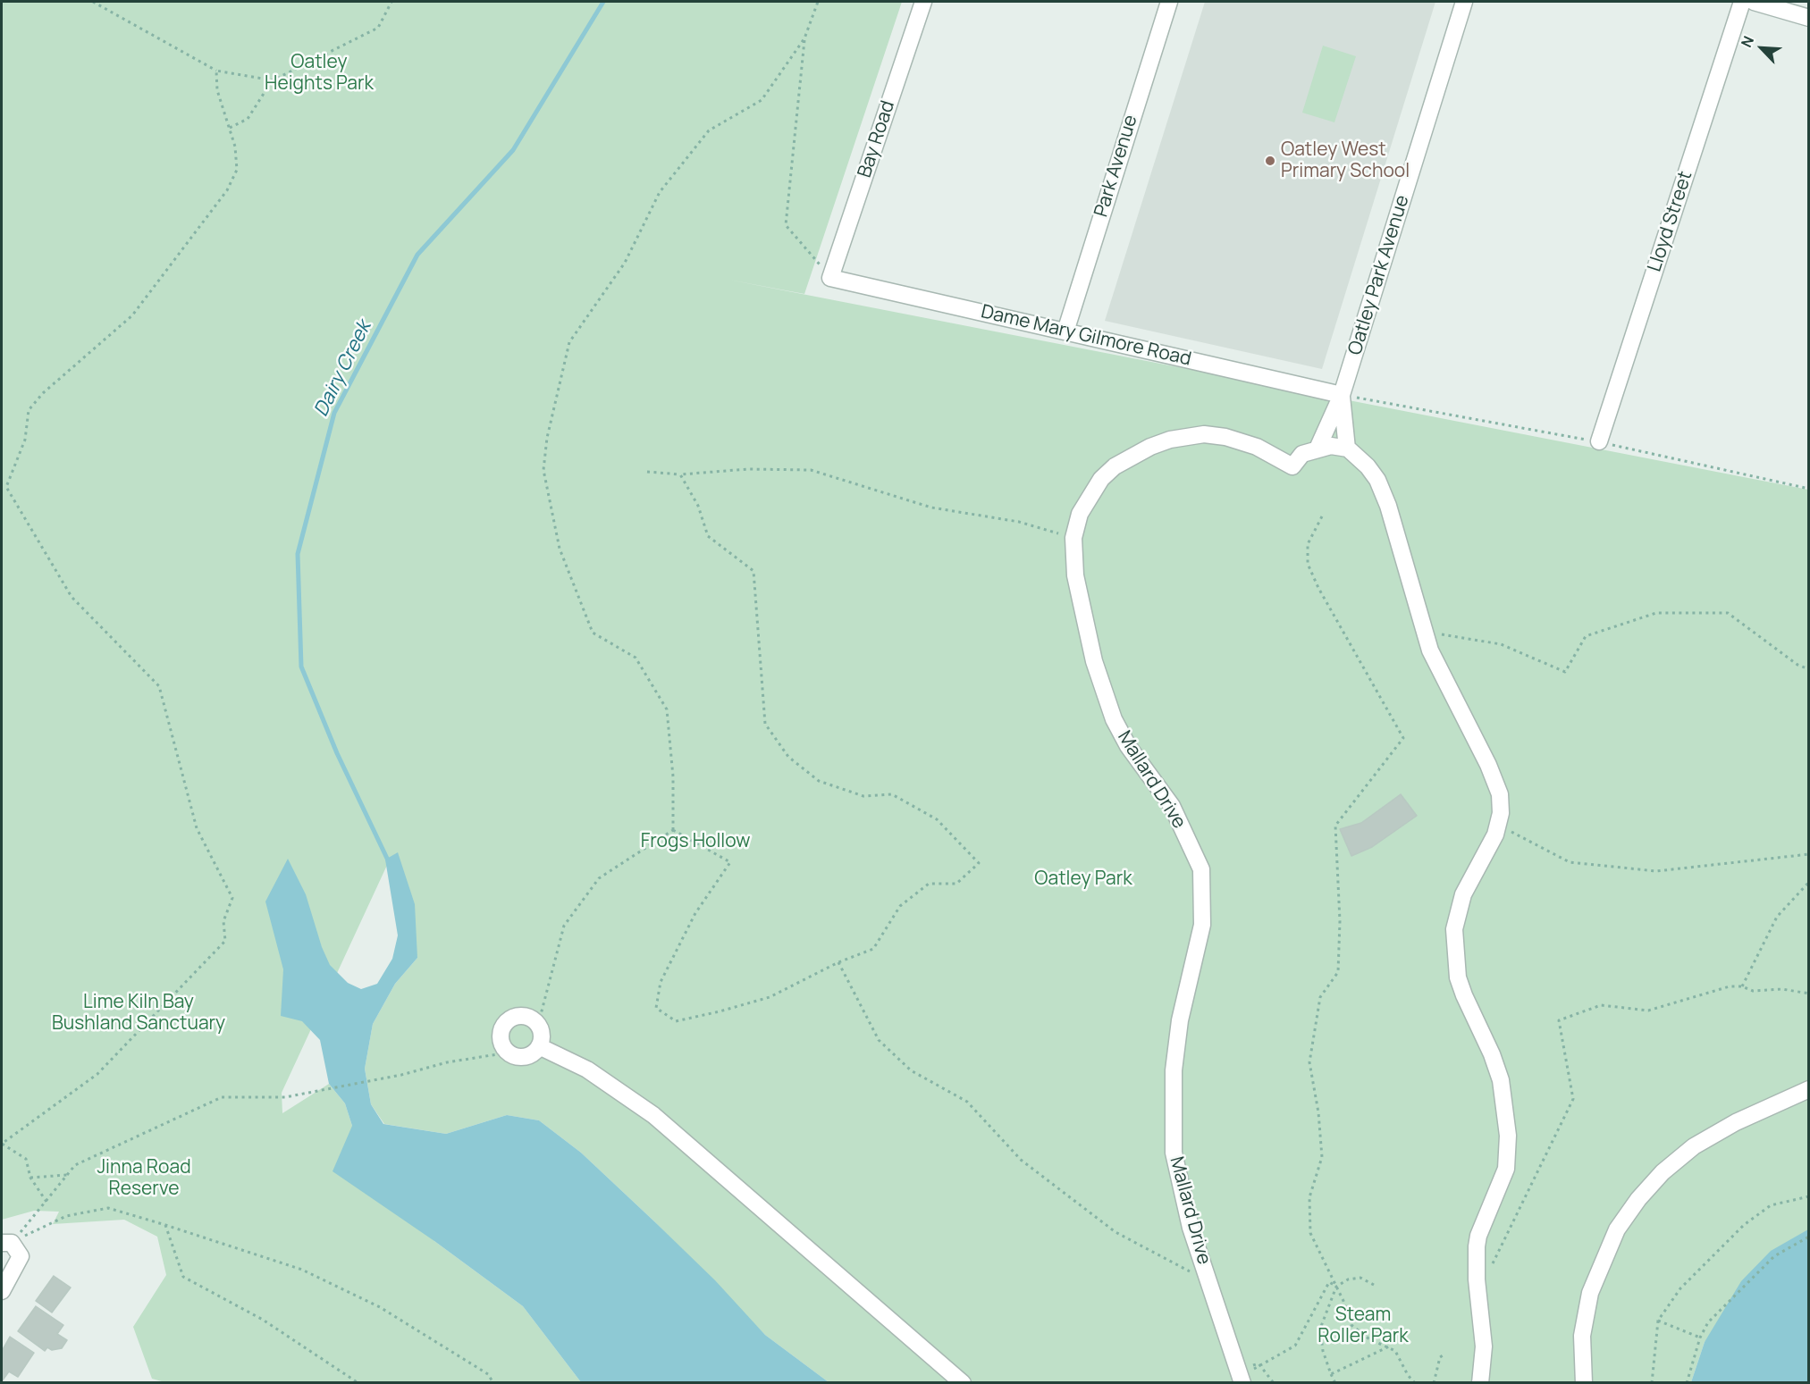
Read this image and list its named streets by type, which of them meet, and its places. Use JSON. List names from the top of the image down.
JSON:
{
  "streets": {
    "street": [
      "Bay Road",
      "Park Avenue",
      "Lloyd Street",
      "Oatley Park Avenue",
      "Dame Mary Gilmore Road",
      "Mallard Drive"
    ]
  },
  "crossings": [
    ["Bay Road", "Dame Mary Gilmore Road"],
    ["Park Avenue", "Dame Mary Gilmore Road"],
    ["Oatley Park Avenue", "Dame Mary Gilmore Road"]
  ],
  "water": ["Dairy Creek"],
  "parks": [
    "Oatley Heights Park",
    "Frogs Hollow",
    "Oatley Park",
    "Lime Kiln Bay Bushland Sanctuary",
    "Jinna Road Reserve",
    "Steam Roller Park"
  ],
  "places": ["Oatley West Primary School"],
  "north": "top left"
}
